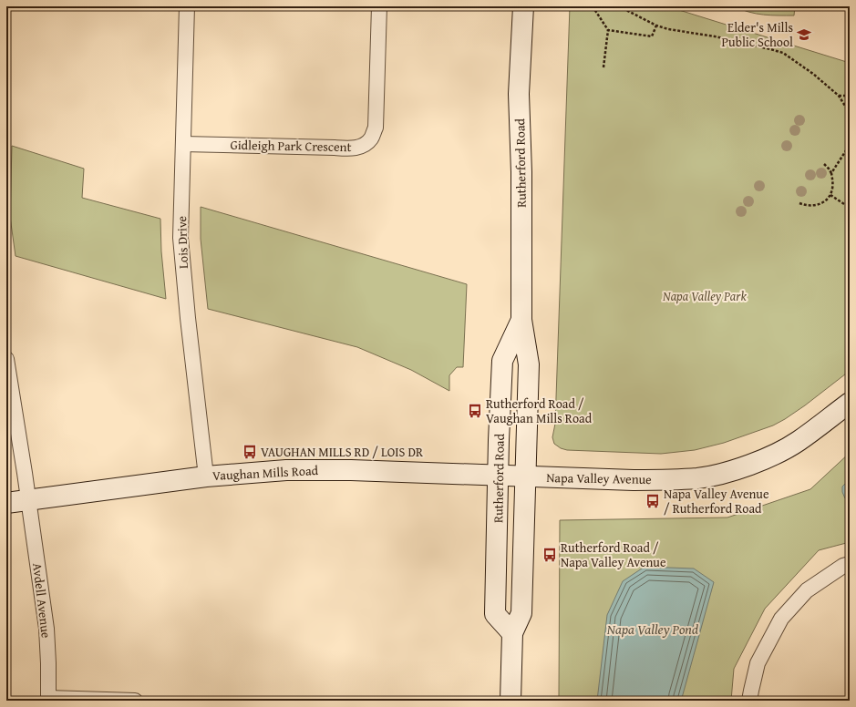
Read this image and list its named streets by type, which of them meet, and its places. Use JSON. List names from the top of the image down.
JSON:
{
  "streets": {
    "main road": ["Rutherford Road", "Vaughan Mills Road", "Napa Valley Avenue"],
    "street": ["Gidleigh Park Crescent", "Lois Drive", "Avdell Avenue"]
  },
  "crossings": [
    ["Gidleigh Park Crescent", "Lois Drive"],
    ["Rutherford Road", "Vaughan Mills Road"],
    ["Rutherford Road", "Napa Valley Avenue"],
    ["Lois Drive", "Vaughan Mills Road"],
    ["Vaughan Mills Road", "Napa Valley Avenue"],
    ["Vaughan Mills Road", "Avdell Avenue"]
  ],
  "water": ["Napa Valley Pond"],
  "parks": ["Napa Valley Park"],
  "places": {
    "school or university": ["Elder's Mills Public School"],
    "bus stop": [
      "Rutherford Road / Vaughan Mills Road",
      "VAUGHAN MILLS RD / LOIS DR",
      "Napa Valley Avenue / Rutherford Road",
      "Rutherford Road / Napa Valley Avenue"
    ]
  }
}
